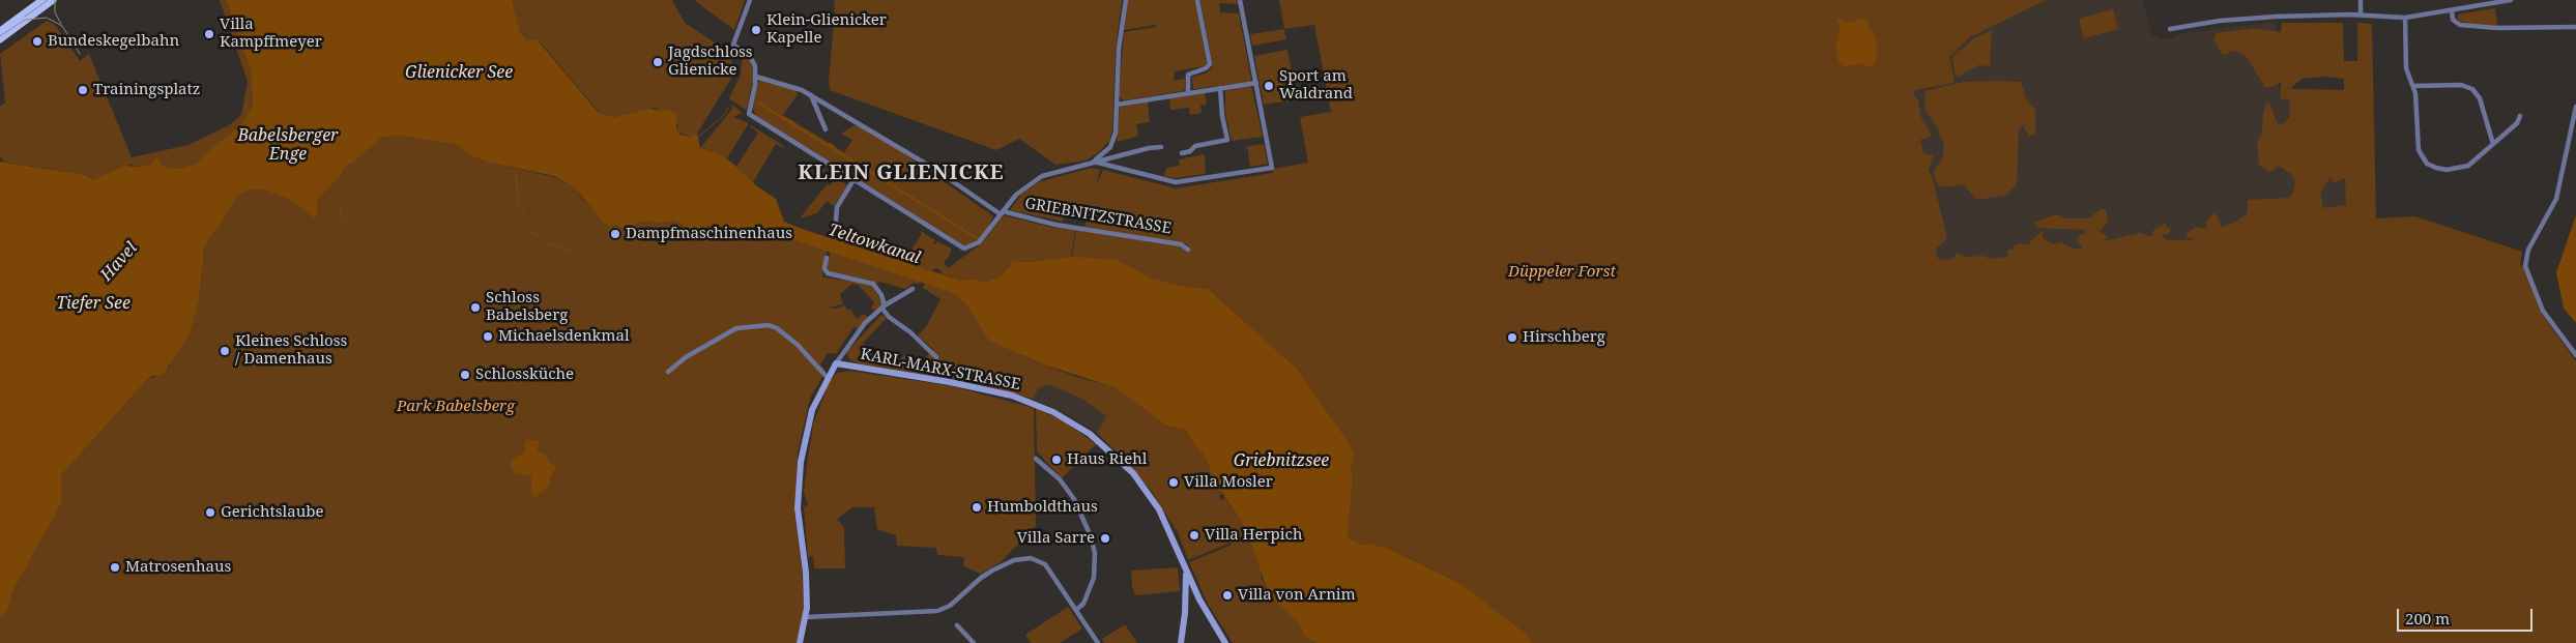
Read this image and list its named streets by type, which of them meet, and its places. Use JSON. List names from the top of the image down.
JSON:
{
  "streets": {
    "street": ["GRIEBNITZSTRASSE", "KARL-MARX-STRASSE"]
  },
  "districts": ["KLEIN GLIENICKE"],
  "water": [
    "Glienicker See",
    "Babelsberger Enge",
    "Teltowkanal",
    "Havel",
    "Tiefer See",
    "Griebnitzsee"
  ],
  "parks": ["Düppeler Forst", "Park Babelsberg"],
  "places": [
    "Klein-Glienicker Kapelle",
    "Villa Kampffmeyer",
    "Bundeskegelbahn",
    "Jagdschloss Glienicke",
    "Sport am Waldrand",
    "Trainingsplatz",
    "Dampfmaschinenhaus",
    "Schloss Babelsberg",
    "Michaelsdenkmal",
    "Hirschberg",
    "Kleines Schloss / Damenhaus",
    "Schlossküche",
    "Haus Riehl",
    "Villa Mosler",
    "Humboldthaus",
    "Gerichtslaube",
    "Villa Herpich",
    "Villa Sarre",
    "Matrosenhaus",
    "Villa von Arnim"
  ],
  "scale_bar": "200 m"
}
